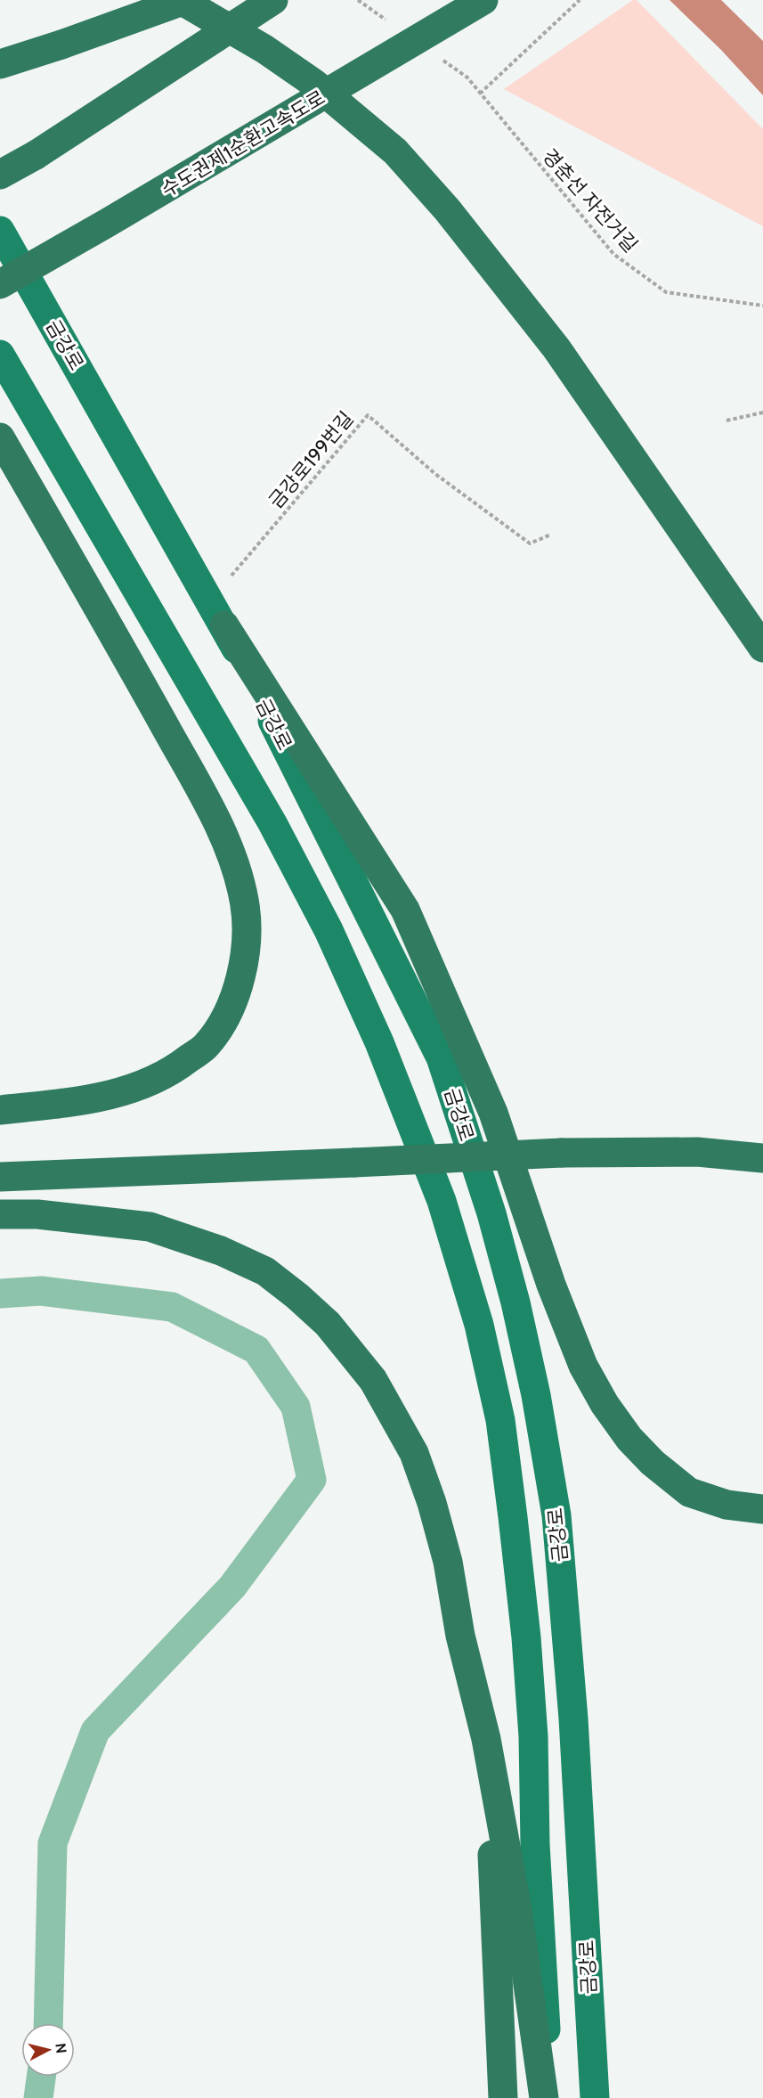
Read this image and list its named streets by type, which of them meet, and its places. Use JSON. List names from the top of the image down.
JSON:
{
  "streets": {
    "highway": ["수도권제1순환고속도로", "금강로"],
    "path": ["경춘선 자전거길", "금강로199번길"]
  },
  "crossings": [
    ["금강로", "금강로199번길"]
  ],
  "north": "right"
}
